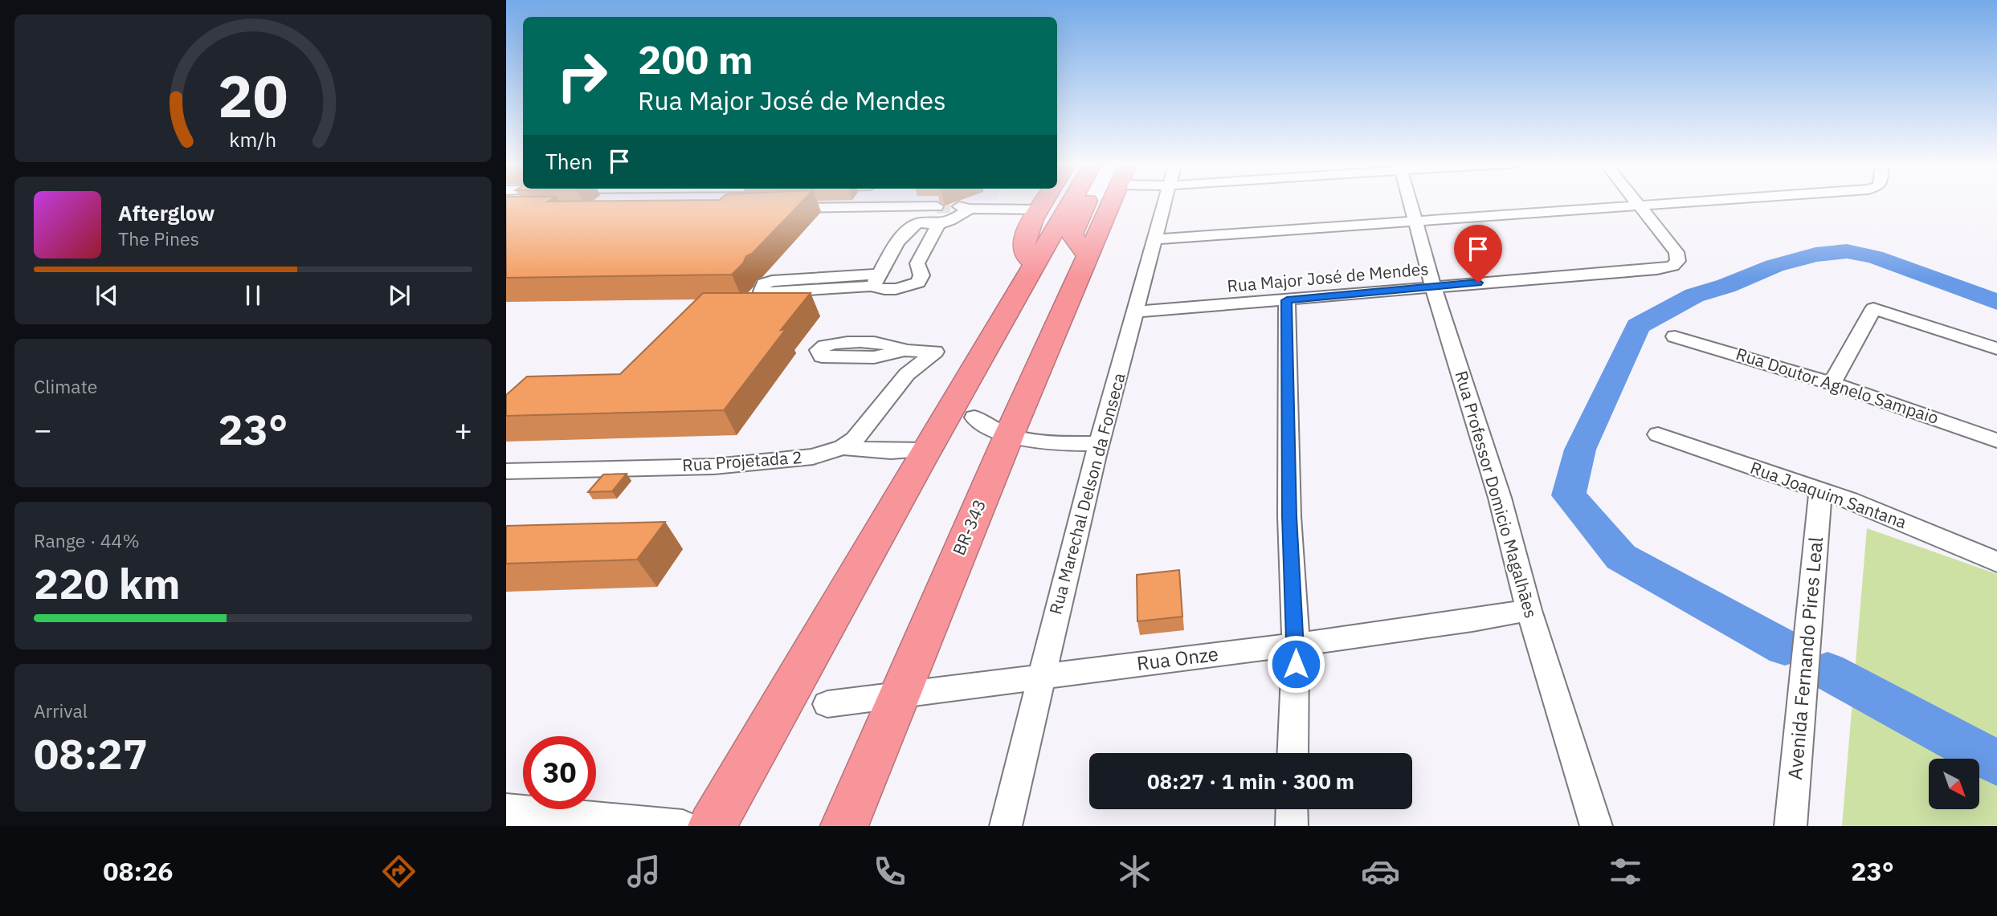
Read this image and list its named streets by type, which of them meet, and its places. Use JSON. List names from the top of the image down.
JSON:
{
  "streets": {
    "highway": ["BR-343"],
    "street": [
      "Rua Major José de Mendes",
      "Rua Doutor Agnelo Sampaio",
      "Rua Projetada 2",
      "Rua Marechal Delson da Fonseca",
      "Rua Professor Domicio Magalhães",
      "Rua Joaquim Santana",
      "Avenida Fernando Pires Leal",
      "Rua Onze"
    ]
  },
  "crossings": [
    ["Rua Major José de Mendes", "Rua Marechal Delson da Fonseca"],
    ["Rua Major José de Mendes", "Rua Professor Domicio Magalhães"],
    ["Rua Marechal Delson da Fonseca", "Rua Onze"],
    ["Rua Professor Domicio Magalhães", "Rua Onze"],
    ["Rua Joaquim Santana", "Avenida Fernando Pires Leal"],
    ["BR-343", "Rua Onze"]
  ],
  "north": "bottom right",
  "page": {
    "turn": ["200 m", "Rua Major José de Mendes"],
    "then": "Then",
    "song": ["Afterglow", "The Pines"],
    "tile": [
      "Climate",
      ["Range · 44%", "220 km"],
      ["Arrival", "08:27"]
    ],
    "heat": ["−", "23°", "+"],
    "limit": "30",
    "trip": "08:27 · 1 min · 300 m",
    "tabs": ["08:26", "23°"],
    "gauge": ["20", "km/h"]
  }
}
